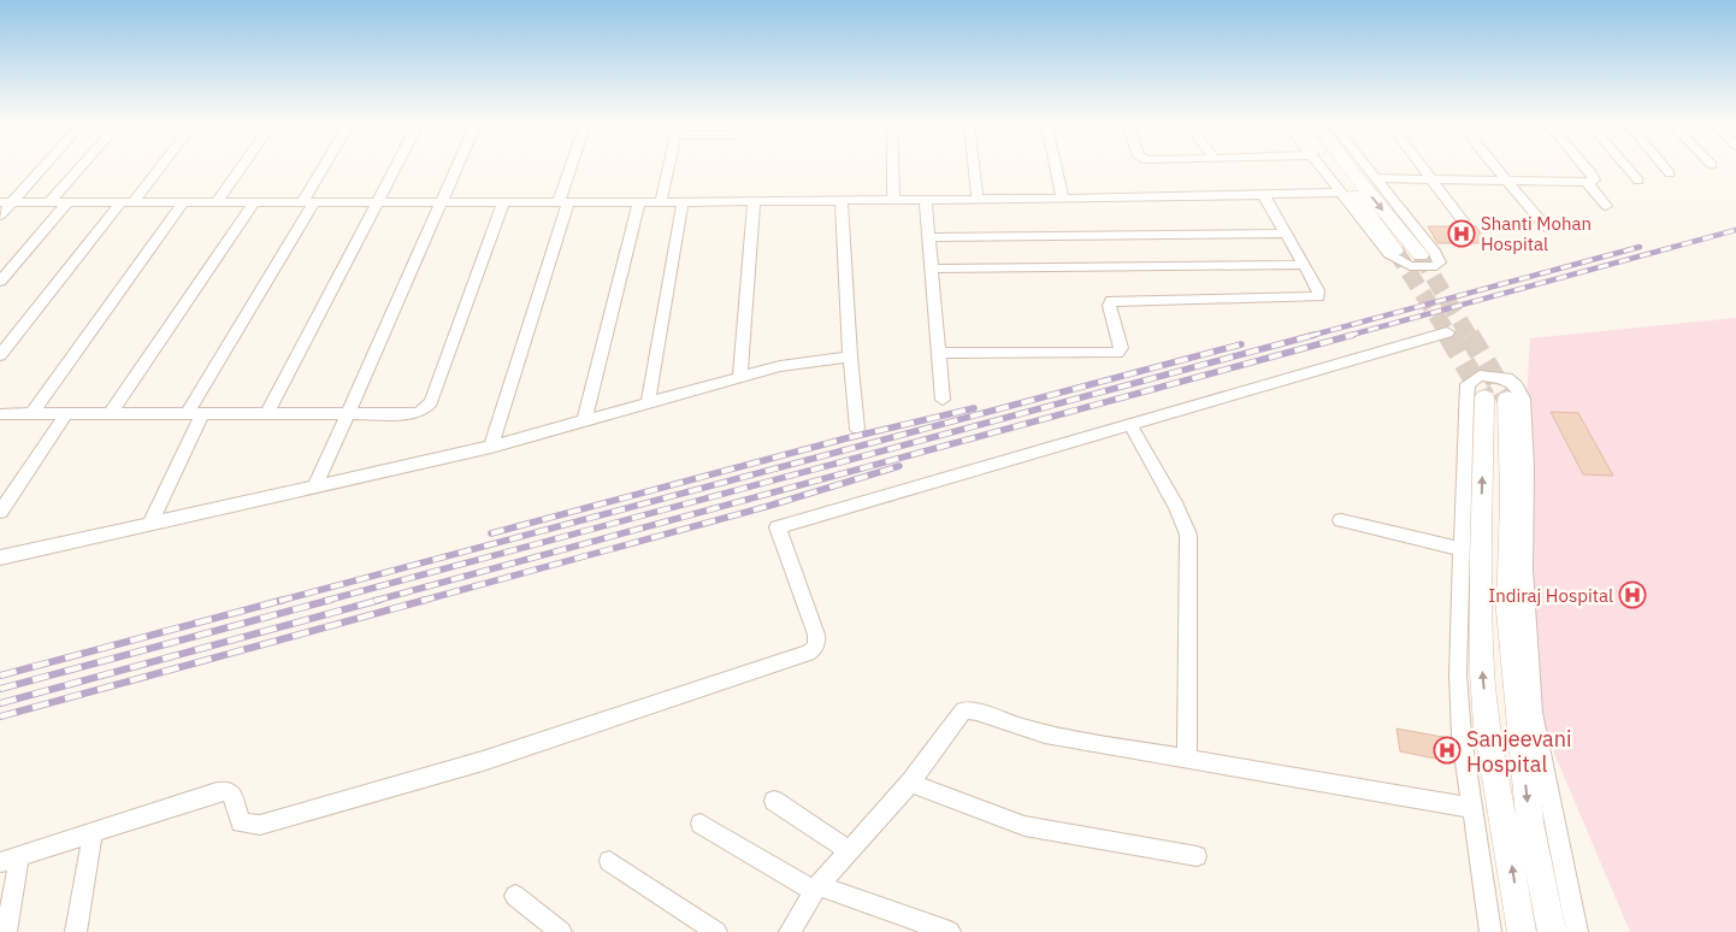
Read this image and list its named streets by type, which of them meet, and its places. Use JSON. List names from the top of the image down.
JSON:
{
  "places": {
    "hospital": ["Shanti Mohan Hospital", "Indiraj Hospital", "Sanjeevani Hospital"]
  }
}
